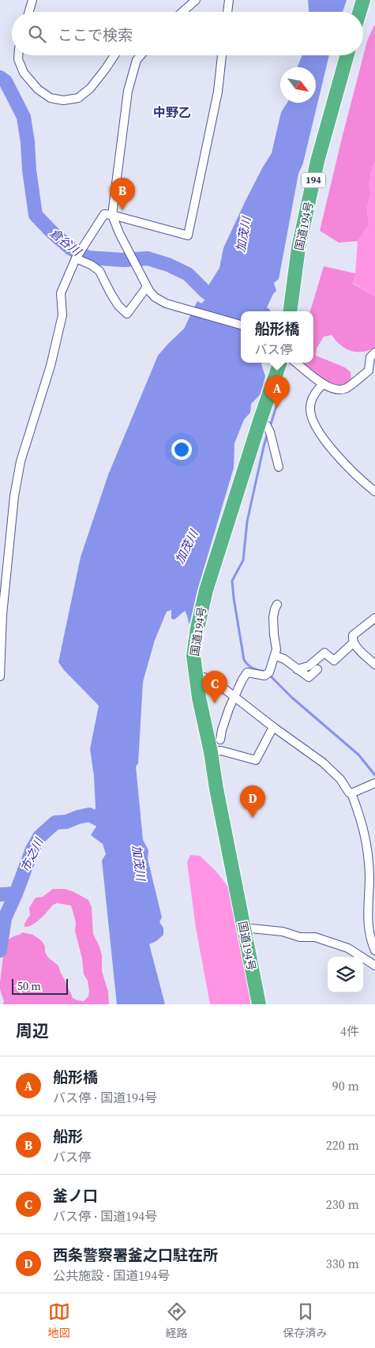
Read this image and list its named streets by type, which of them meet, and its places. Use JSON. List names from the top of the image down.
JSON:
{
  "streets": {
    "highway": ["194", "国道194号"]
  },
  "districts": ["中野乙"],
  "water": ["加茂川", "倉谷川", "市之川"],
  "scale_bar": "50 m",
  "north": "bottom right",
  "page": {
    "search": "ここで検索",
    "pins": [
      "B",
      "A",
      "C",
      "D"
    ],
    "popup": ["船形橋", "バス停"],
    "scale": "50 m",
    "heading": ["周辺", "4件"],
    "list": [
      {
        "mark": "A",
        "name": "船形橋",
        "note": "バス停 · 国道194号",
        "value": "90 m"
      },
      {
        "mark": "B",
        "name": "船形",
        "note": "バス停",
        "value": "220 m"
      },
      {
        "mark": "C",
        "name": "釜ノ口",
        "note": "バス停 · 国道194号",
        "value": "230 m"
      },
      {
        "mark": "D",
        "name": "西条警察署釜之口駐在所",
        "note": "公共施設 · 国道194号",
        "value": "330 m"
      }
    ],
    "nav": ["地図", "経路", "保存済み"]
  }
}
